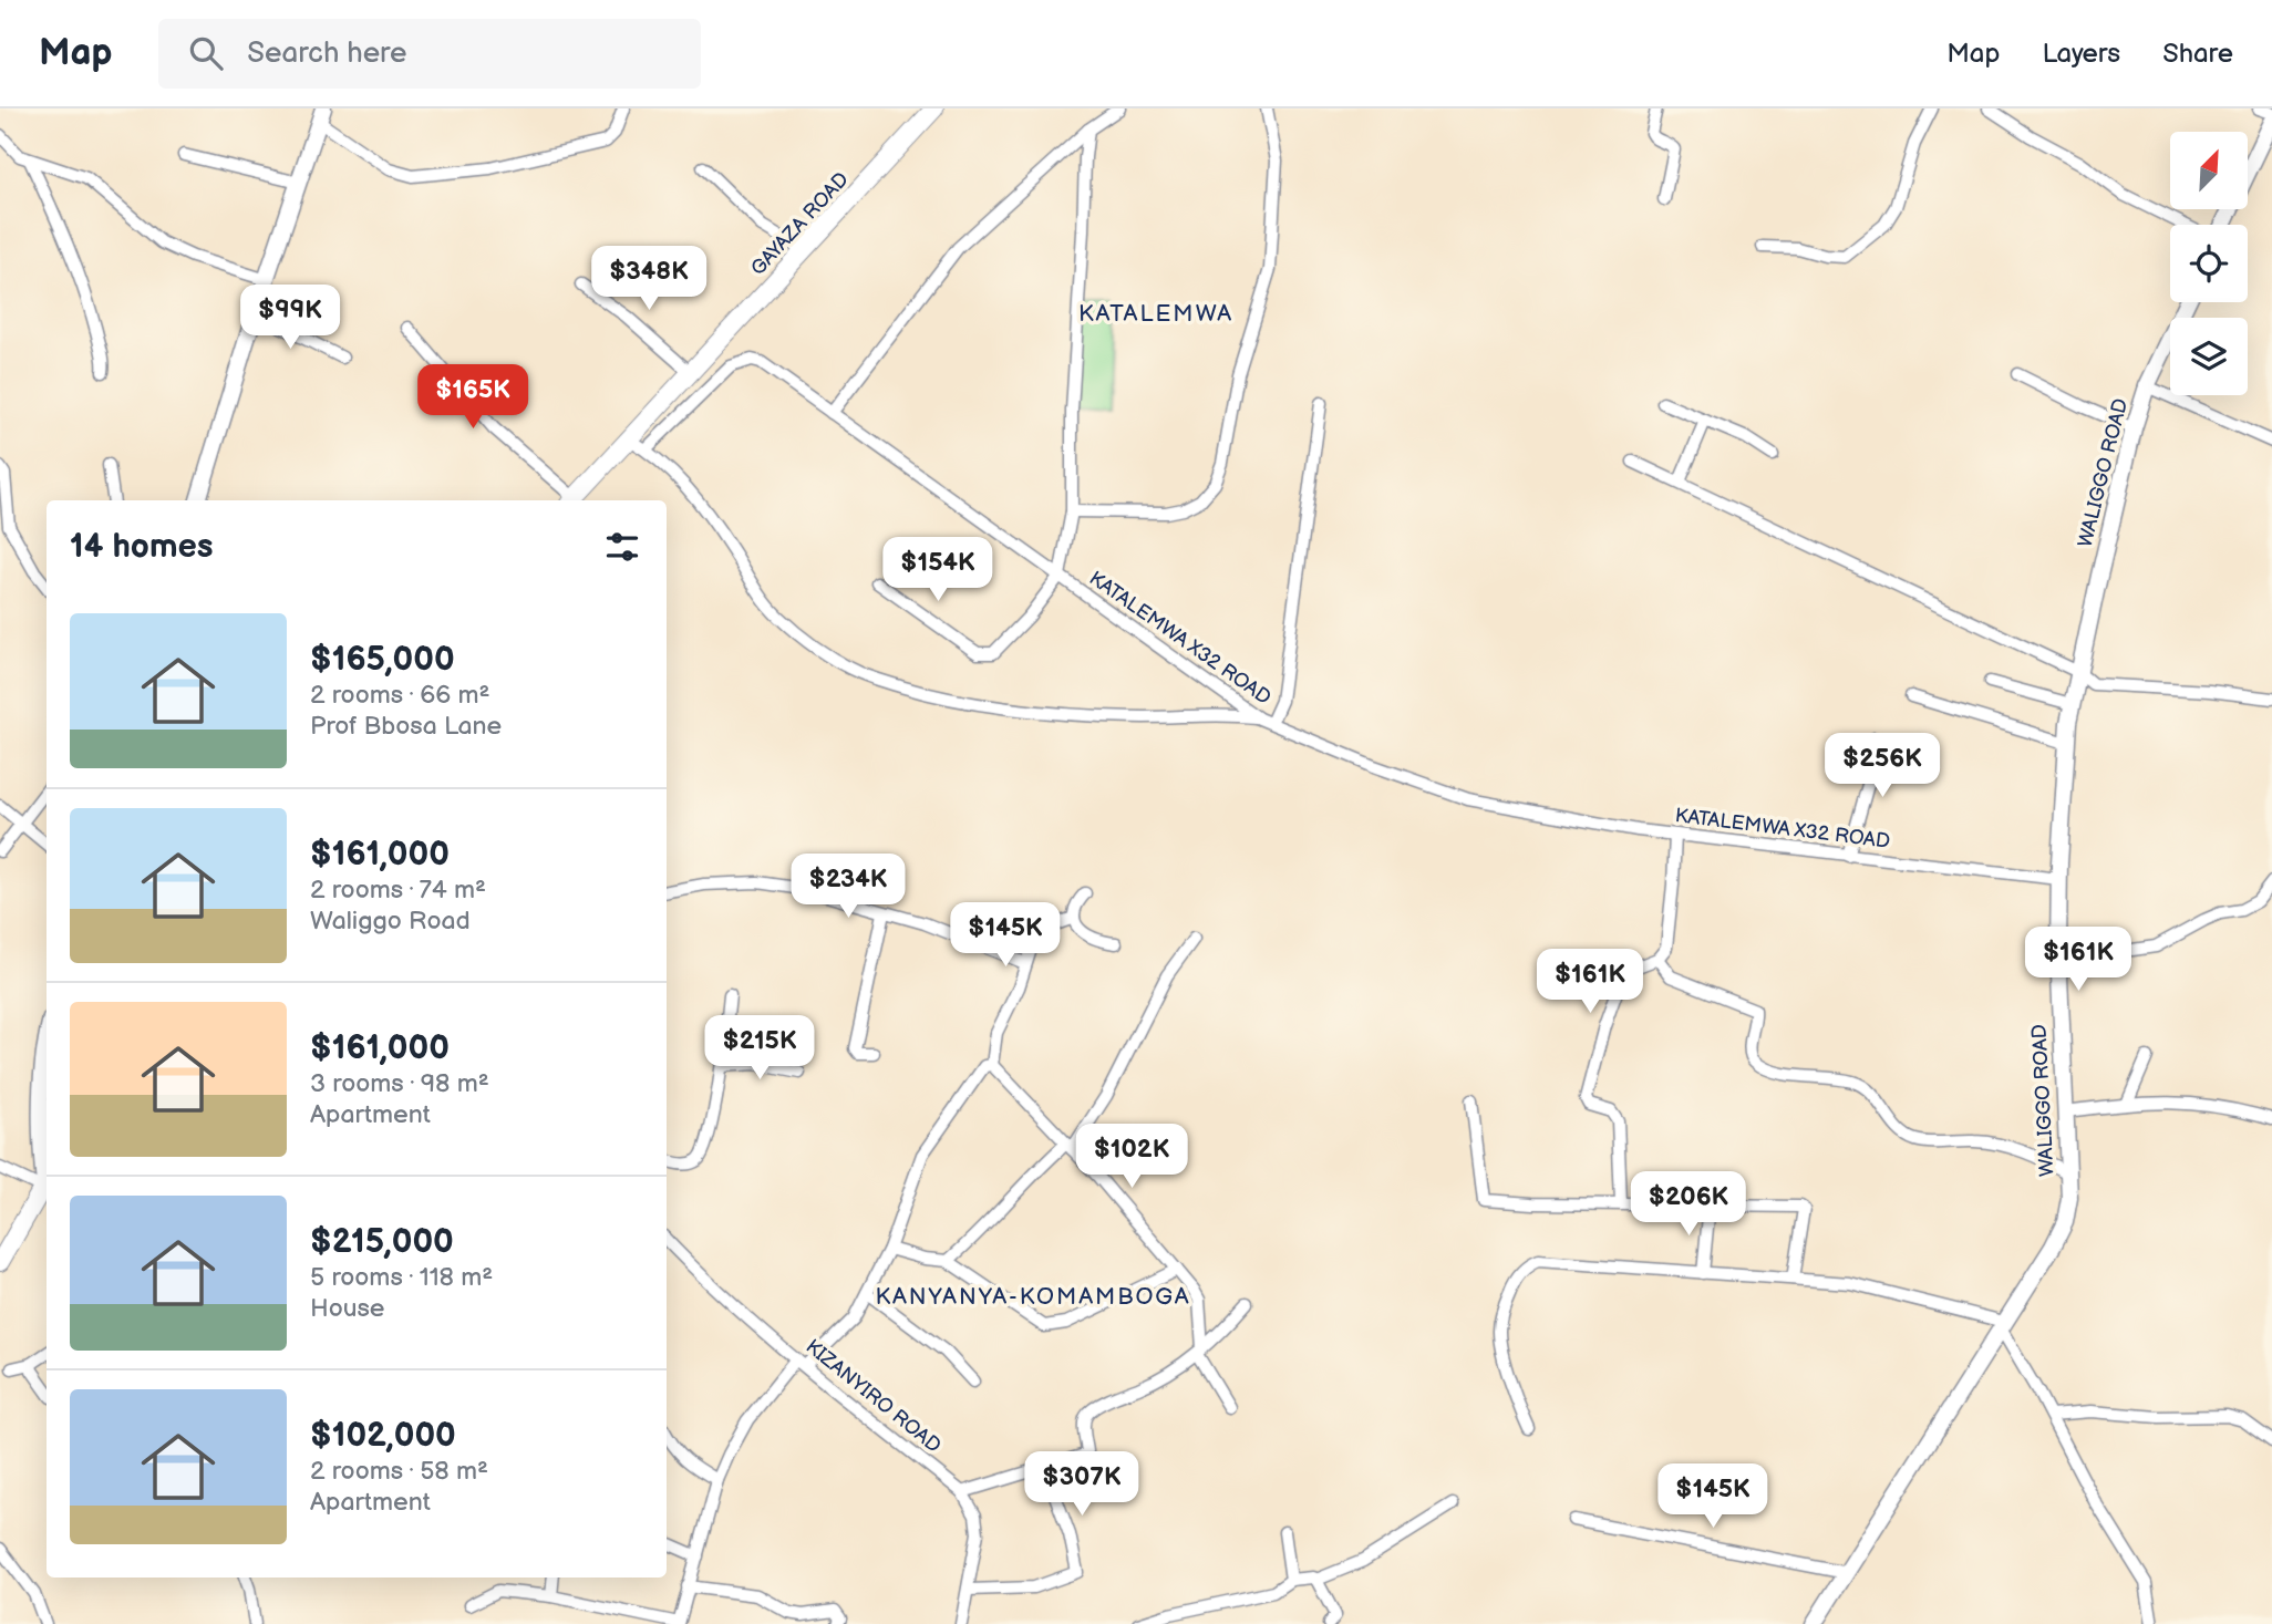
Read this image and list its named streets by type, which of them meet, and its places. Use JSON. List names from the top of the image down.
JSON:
{
  "streets": {
    "main road": ["GAYAZA ROAD"],
    "street": ["WALIGGO ROAD", "KATALEMWA X32 ROAD", "KIZANYIRO ROAD"]
  },
  "crossings": [
    ["WALIGGO ROAD", "KATALEMWA X32 ROAD"]
  ],
  "districts": ["KATALEMWA", "KANYANYA-KOMAMBOGA"],
  "north": "top right",
  "page": {
    "header": "Map",
    "search": "Search here",
    "nav": ["Map", "Layers", "Share"],
    "price": [
      "$348K",
      "$99K",
      "$165K",
      "$154K",
      "$256K",
      "$234K",
      "$145K",
      "$161K",
      "$161K",
      "$215K",
      "$102K",
      "$206K",
      "$307K",
      "$145K"
    ],
    "heading": "14 homes",
    "list": [
      {
        "name": "$165,000",
        "note": "2 rooms · 66 m² · Prof Bbosa Lane"
      },
      {
        "name": "$161,000",
        "note": "2 rooms · 74 m² · Waliggo Road"
      },
      {
        "name": "$161,000",
        "note": "3 rooms · 98 m² · Apartment"
      },
      {
        "name": "$215,000",
        "note": "5 rooms · 118 m² · House"
      },
      {
        "name": "$102,000",
        "note": "2 rooms · 58 m² · Apartment"
      }
    ]
  }
}
